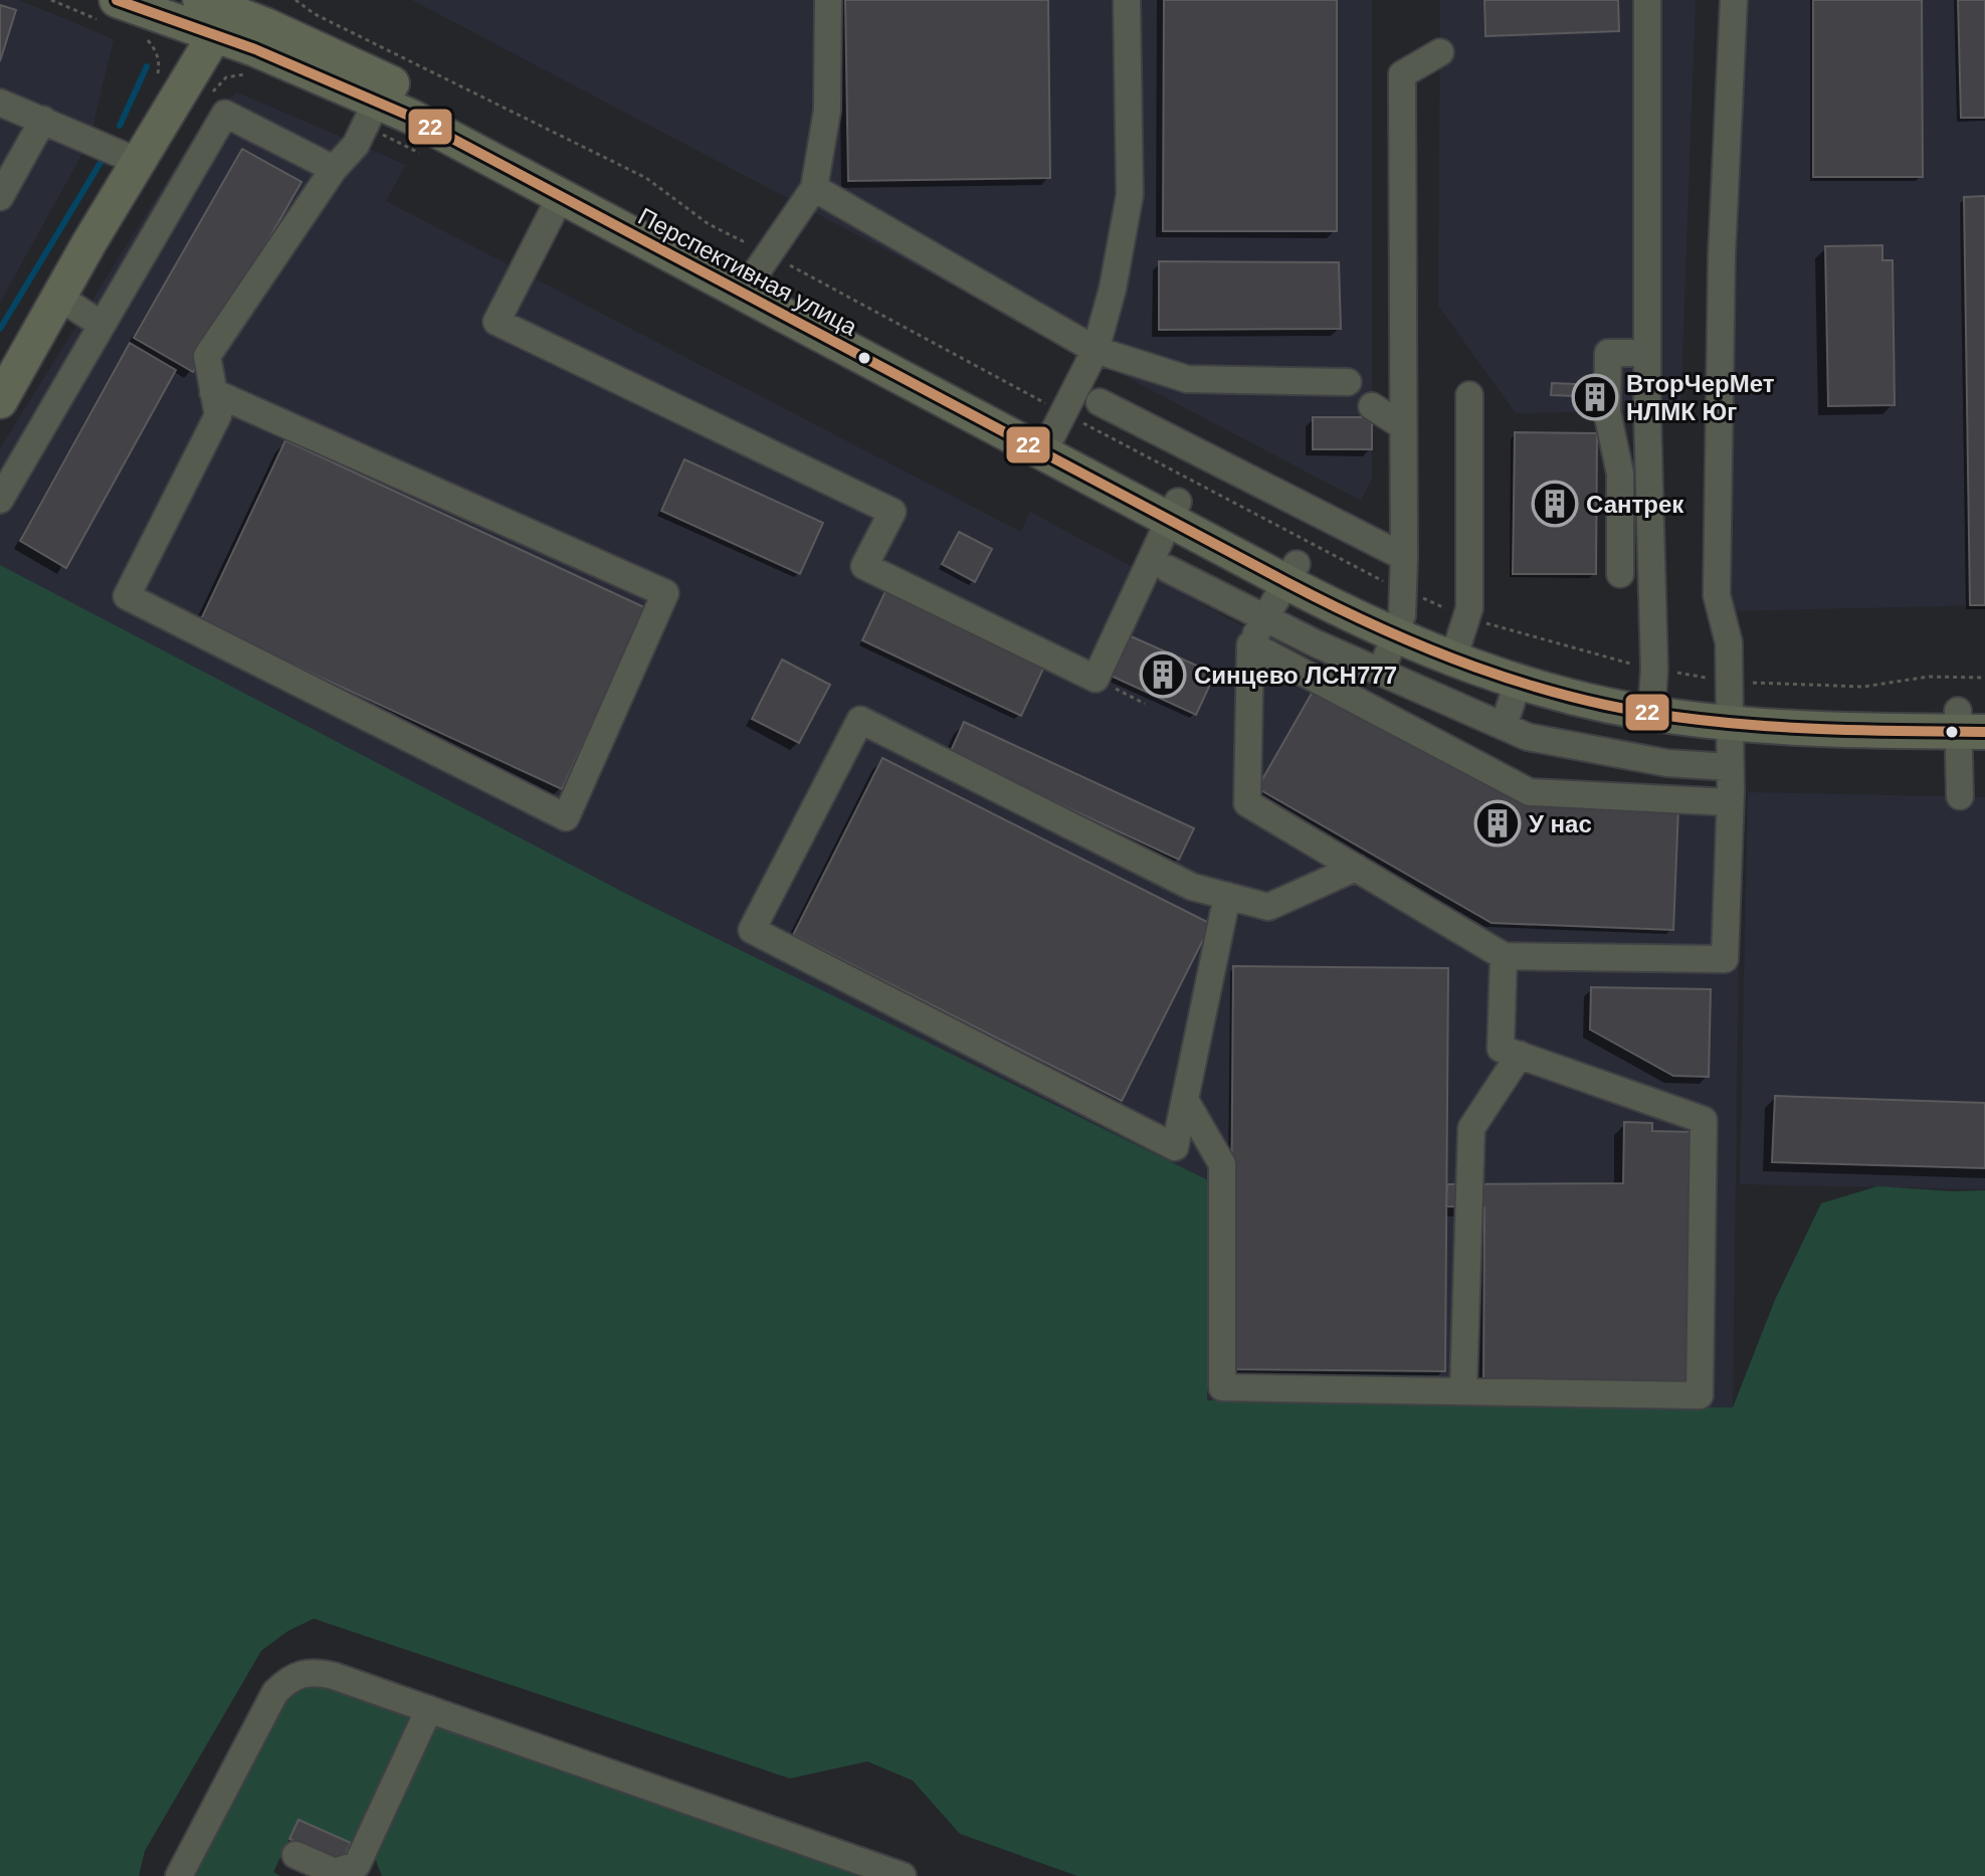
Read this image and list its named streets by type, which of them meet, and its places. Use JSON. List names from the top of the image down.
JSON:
{
  "streets": {
    "main road": ["Перспективная улица"]
  },
  "places": {
    "building": [
      "ВторЧерМет НЛМК Юг",
      "Сантрек",
      "Синцево ЛСН777",
      "У нас"
    ]
  },
  "lines": ["transit line 22"]
}
